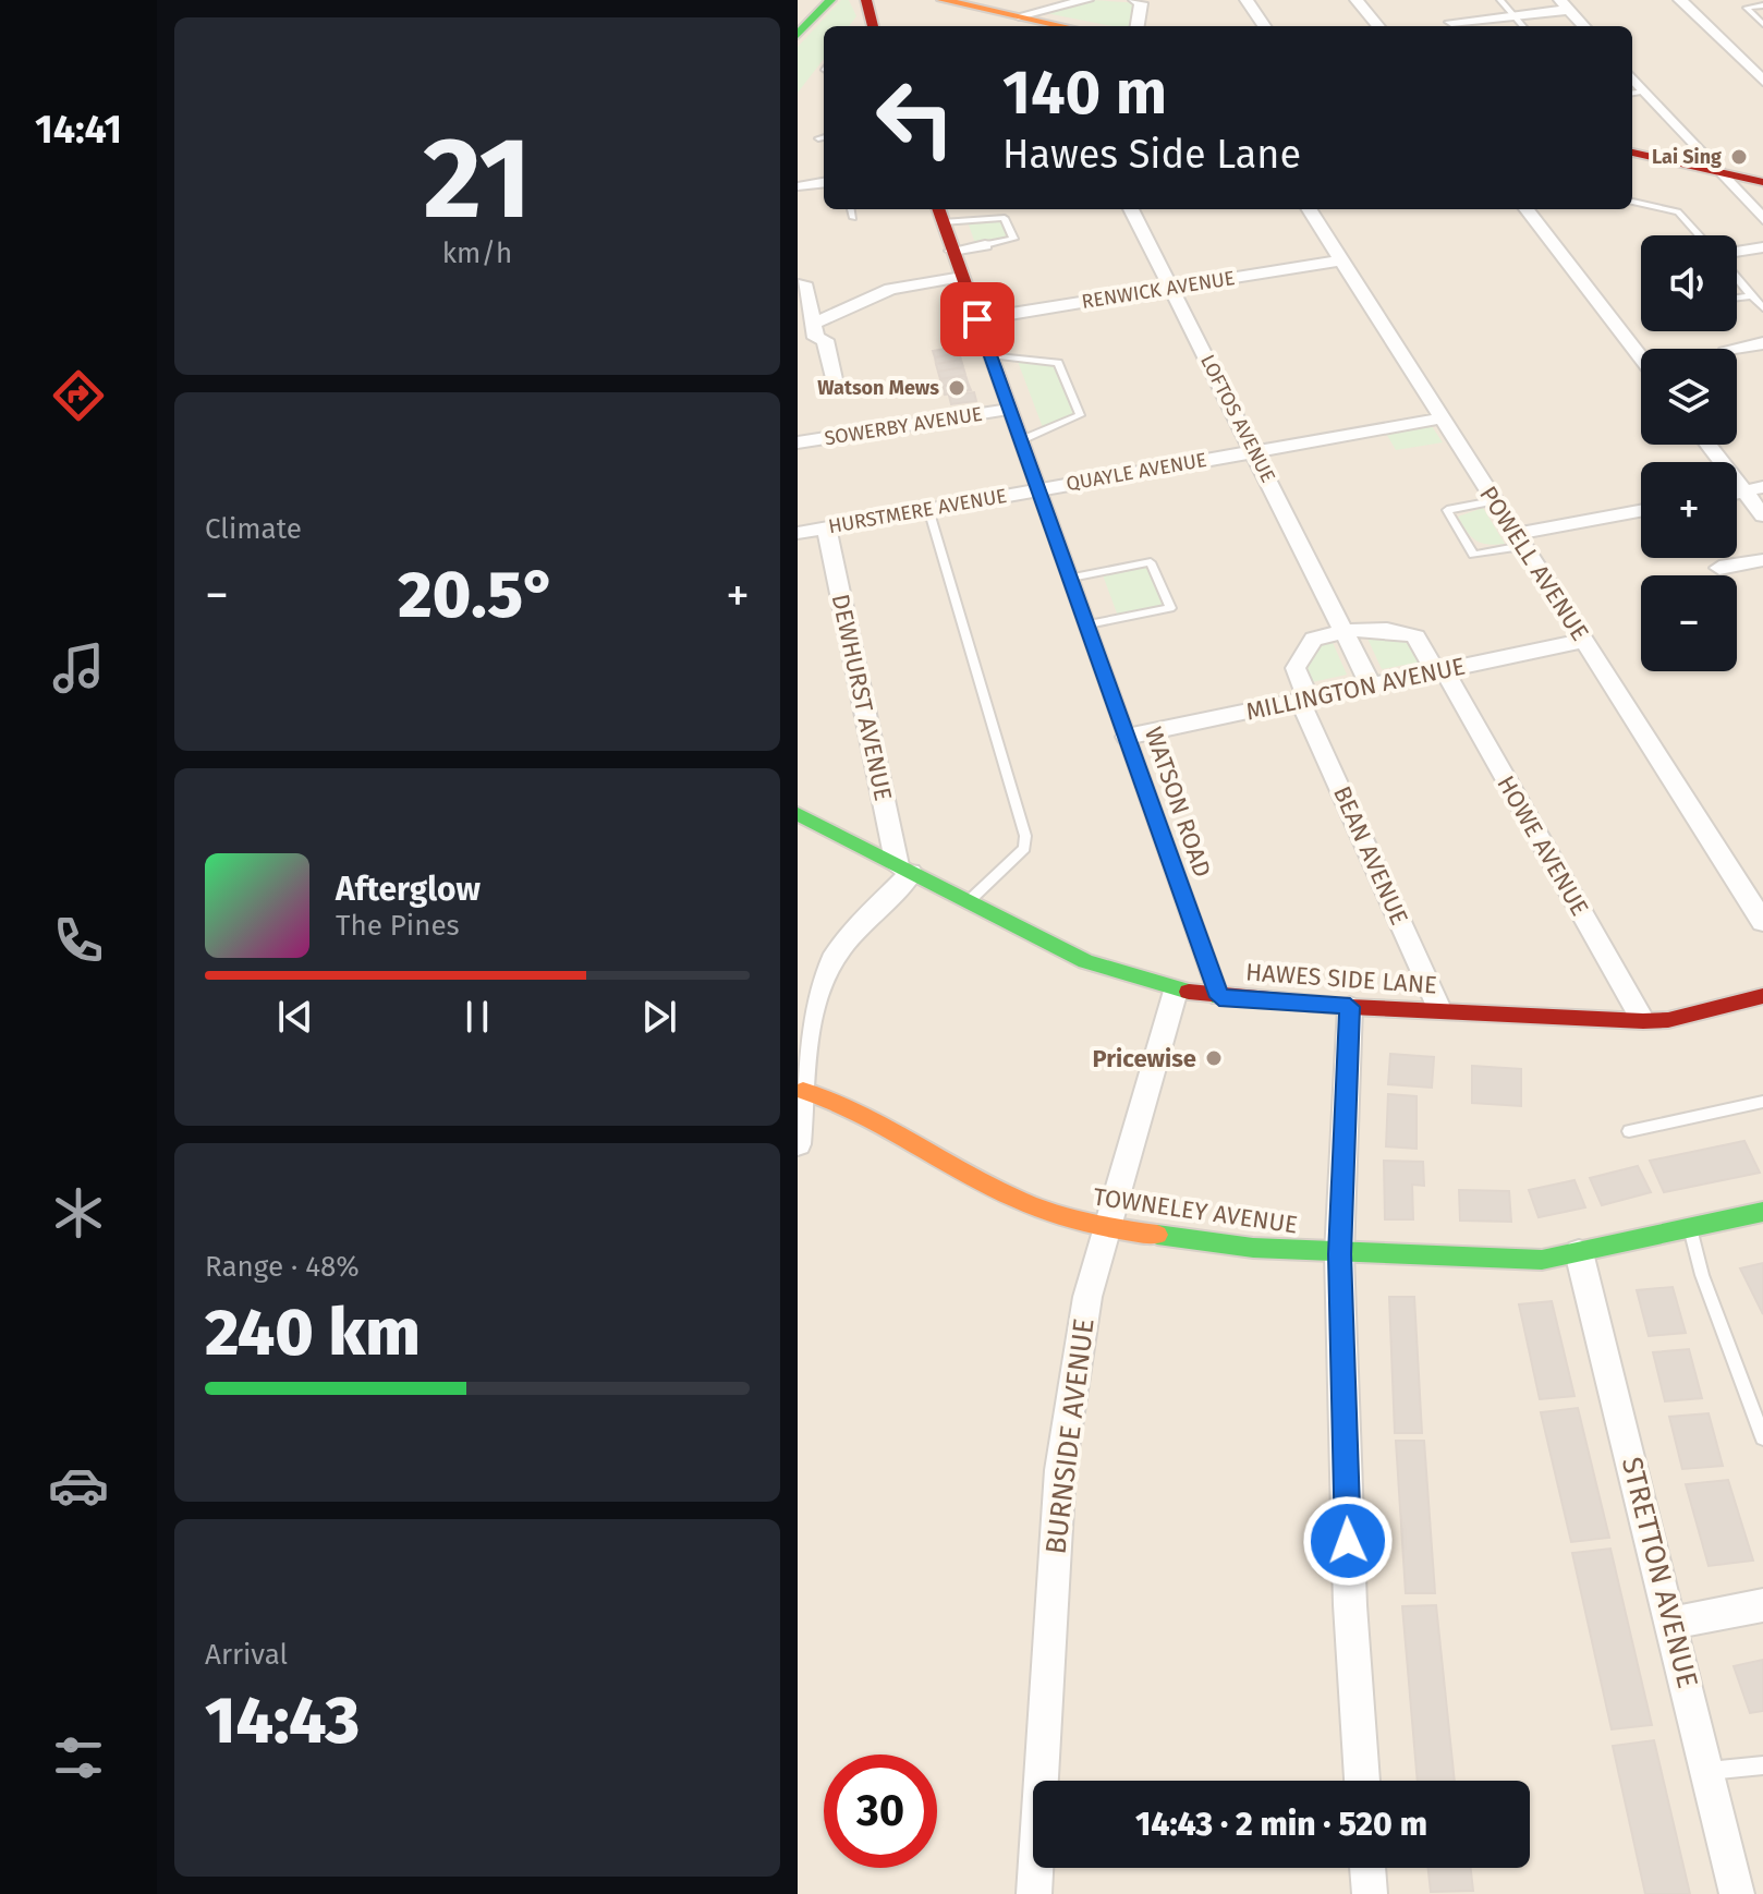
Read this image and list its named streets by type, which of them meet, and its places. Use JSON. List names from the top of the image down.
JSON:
{
  "streets": {
    "street": [
      "RENWICK AVENUE",
      "LOFTOS AVENUE",
      "SOWERBY AVENUE",
      "QUAYLE AVENUE",
      "HURSTMERE AVENUE",
      "POWELL AVENUE",
      "MILLINGTON AVENUE",
      "DEWHURST AVENUE",
      "WATSON ROAD",
      "HOWE AVENUE",
      "BEAN AVENUE",
      "HAWES SIDE LANE",
      "TOWNELEY AVENUE",
      "BURNSIDE AVENUE",
      "STRETTON AVENUE"
    ]
  },
  "crossings": [
    ["RENWICK AVENUE", "LOFTOS AVENUE"],
    ["RENWICK AVENUE", "POWELL AVENUE"],
    ["RENWICK AVENUE", "WATSON ROAD"],
    ["LOFTOS AVENUE", "QUAYLE AVENUE"],
    ["LOFTOS AVENUE", "MILLINGTON AVENUE"],
    ["SOWERBY AVENUE", "WATSON ROAD"],
    ["QUAYLE AVENUE", "HURSTMERE AVENUE"],
    ["QUAYLE AVENUE", "POWELL AVENUE"],
    ["QUAYLE AVENUE", "WATSON ROAD"],
    ["HURSTMERE AVENUE", "DEWHURST AVENUE"],
    ["HURSTMERE AVENUE", "WATSON ROAD"],
    ["POWELL AVENUE", "MILLINGTON AVENUE"],
    ["MILLINGTON AVENUE", "WATSON ROAD"],
    ["MILLINGTON AVENUE", "HOWE AVENUE"],
    ["MILLINGTON AVENUE", "BEAN AVENUE"],
    ["DEWHURST AVENUE", "HAWES SIDE LANE"],
    ["WATSON ROAD", "HAWES SIDE LANE"],
    ["HOWE AVENUE", "HAWES SIDE LANE"],
    ["BEAN AVENUE", "HAWES SIDE LANE"],
    ["HAWES SIDE LANE", "BURNSIDE AVENUE"],
    ["TOWNELEY AVENUE", "BURNSIDE AVENUE"],
    ["TOWNELEY AVENUE", "STRETTON AVENUE"]
  ],
  "places": ["Lai Sing", "Watson Mews", "Pricewise"],
  "page": {
    "tabs": "14:41",
    "tile": [
      ["21", "km/h"],
      "Climate",
      ["Range · 48%", "240 km"],
      ["Arrival", "14:43"]
    ],
    "turn": ["140 m", "Hawes Side Lane"],
    "map_buttons": ["+", "−"],
    "heat": ["−", "20.5°", "+"],
    "song": ["Afterglow", "The Pines"],
    "limit": "30",
    "trip": "14:43 · 2 min · 520 m"
  }
}
